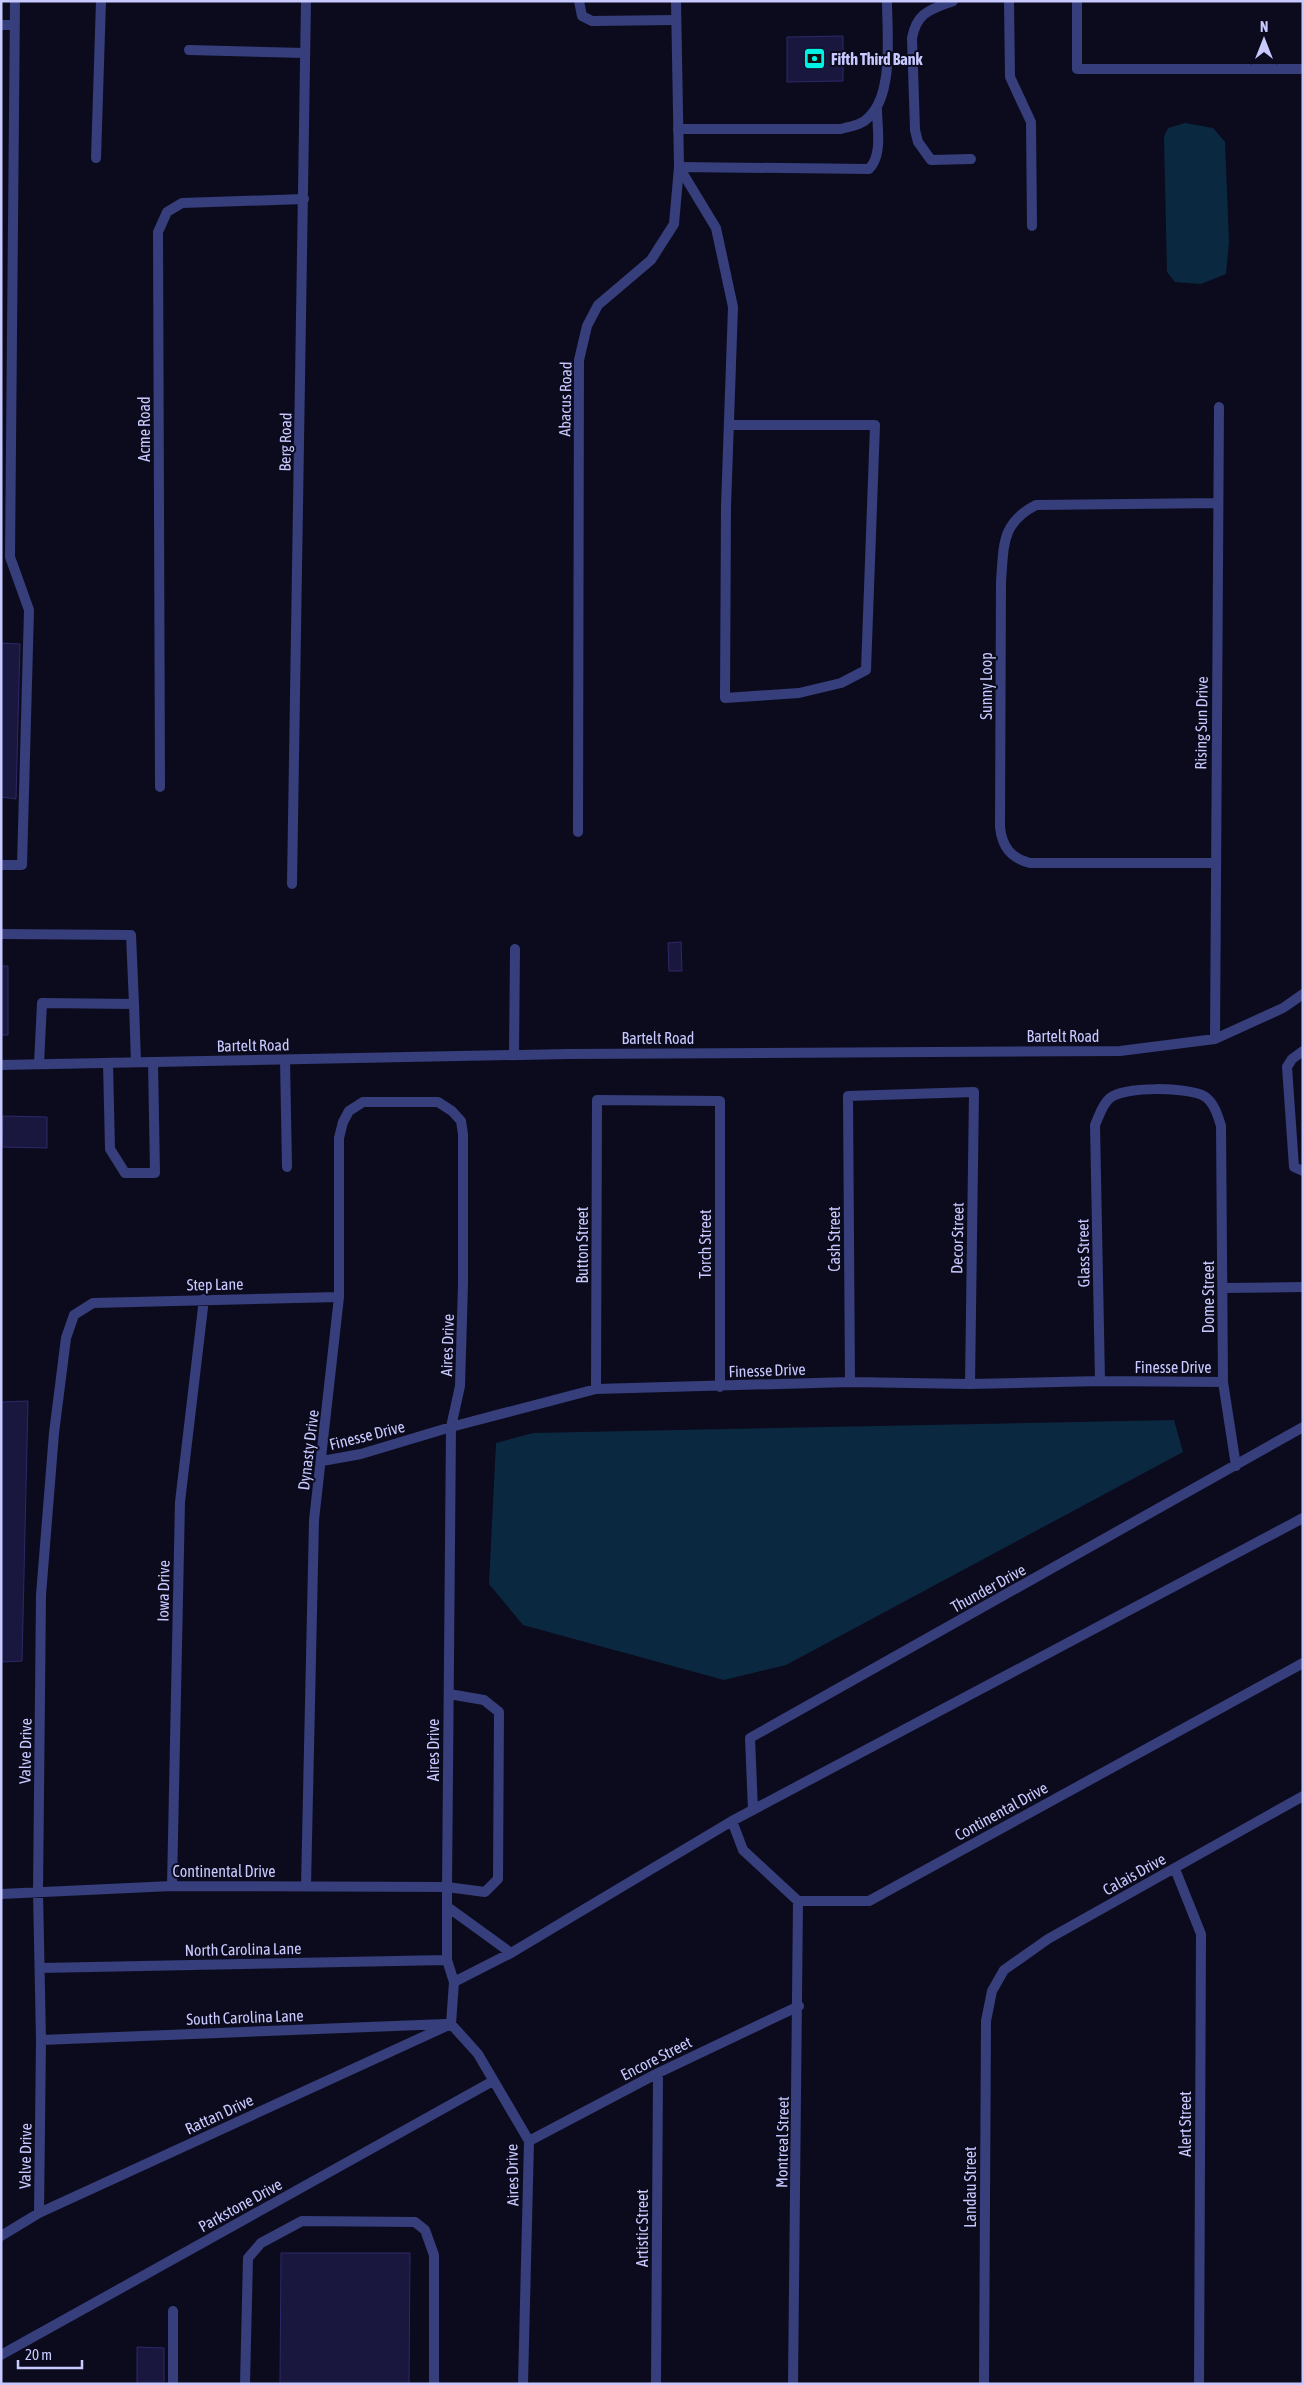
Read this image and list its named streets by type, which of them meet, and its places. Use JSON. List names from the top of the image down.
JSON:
{
  "streets": {
    "street": [
      "Abacus Road",
      "Acme Road",
      "Berg Road",
      "Sunny Loop",
      "Rising Sun Drive",
      "Bartelt Road",
      "Decor Street",
      "Cash Street",
      "Torch Street",
      "Button Street",
      "Glass Street",
      "Step Lane",
      "Dome Street",
      "Aires Drive",
      "Finesse Drive",
      "Dynasty Drive",
      "Thunder Drive",
      "Iowa Drive",
      "Valve Drive",
      "Continental Drive",
      "Calais Drive",
      "North Carolina Lane",
      "South Carolina Lane",
      "Encore Street",
      "Rattan Drive",
      "Alert Street",
      "Montreal Street",
      "Landau Street",
      "Parkstone Drive",
      "Artistic Street"
    ]
  },
  "crossings": [
    ["Acme Road", "Berg Road"],
    ["Sunny Loop", "Rising Sun Drive"],
    ["Rising Sun Drive", "Bartelt Road"],
    ["Decor Street", "Cash Street"],
    ["Decor Street", "Finesse Drive"],
    ["Cash Street", "Finesse Drive"],
    ["Torch Street", "Button Street"],
    ["Torch Street", "Finesse Drive"],
    ["Button Street", "Finesse Drive"],
    ["Glass Street", "Dome Street"],
    ["Glass Street", "Finesse Drive"],
    ["Step Lane", "Dynasty Drive"],
    ["Step Lane", "Iowa Drive"],
    ["Step Lane", "Valve Drive"],
    ["Dome Street", "Finesse Drive"],
    ["Dome Street", "Thunder Drive"],
    ["Aires Drive", "Finesse Drive"],
    ["Aires Drive", "Dynasty Drive"],
    ["Aires Drive", "Continental Drive"],
    ["Aires Drive", "North Carolina Lane"],
    ["Aires Drive", "South Carolina Lane"],
    ["Aires Drive", "Encore Street"],
    ["Aires Drive", "Rattan Drive"],
    ["Aires Drive", "Parkstone Drive"],
    ["Finesse Drive", "Dynasty Drive"],
    ["Dynasty Drive", "Continental Drive"],
    ["Iowa Drive", "Continental Drive"],
    ["Valve Drive", "Continental Drive"],
    ["Valve Drive", "North Carolina Lane"],
    ["Valve Drive", "South Carolina Lane"],
    ["Valve Drive", "Rattan Drive"],
    ["Continental Drive", "Montreal Street"],
    ["Calais Drive", "Alert Street"],
    ["Calais Drive", "Landau Street"],
    ["South Carolina Lane", "Rattan Drive"],
    ["Encore Street", "Montreal Street"],
    ["Encore Street", "Artistic Street"]
  ],
  "places": {
    "bank": ["Fifth Third Bank"]
  },
  "scale_bar": "20 m",
  "north": "top"
}
